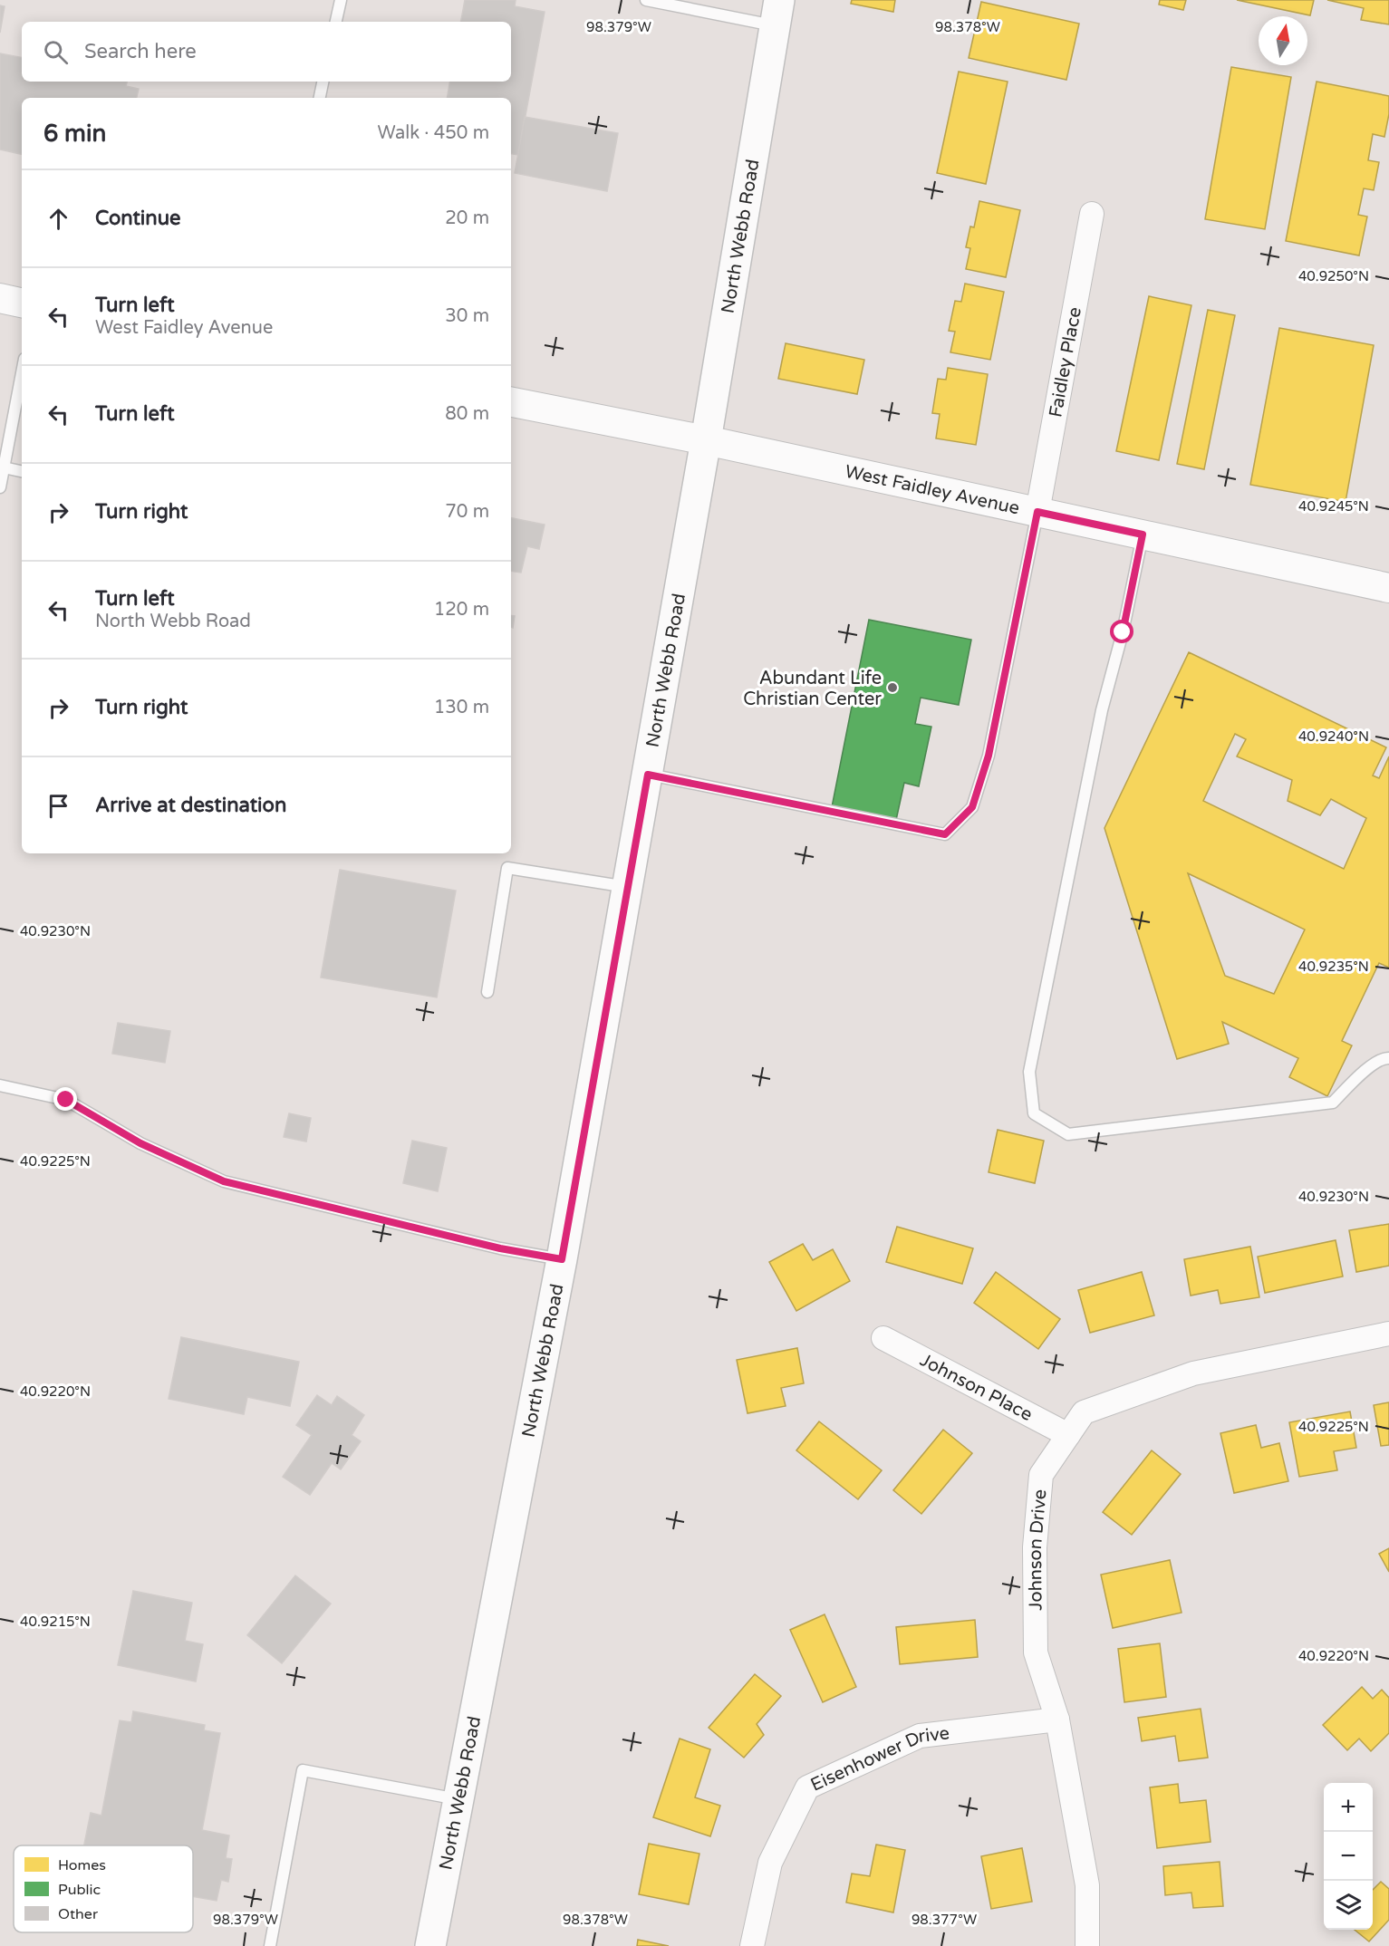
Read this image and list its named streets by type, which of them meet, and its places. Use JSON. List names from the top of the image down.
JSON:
{
  "streets": {
    "main road": ["North Webb Road"],
    "street": [
      "Faidley Place",
      "West Faidley Avenue",
      "Johnson Place",
      "Johnson Drive",
      "Eisenhower Drive"
    ]
  },
  "crossings": [
    ["North Webb Road", "West Faidley Avenue"],
    ["Faidley Place", "West Faidley Avenue"],
    ["Johnson Place", "Johnson Drive"],
    ["Johnson Drive", "Eisenhower Drive"]
  ],
  "places": ["Abundant Life Christian Center"],
  "legend": ["Homes", "Public", "Other"],
  "north": "top",
  "page": {
    "search": "Search here",
    "heading": ["6 min", "Walk · 450 m"],
    "list": [
      ["Continue", "20 m"],
      ["Turn left", "West Faidley Avenue", "30 m"],
      ["Turn left", "80 m"],
      ["Turn right", "70 m"],
      ["Turn left", "North Webb Road", "120 m"],
      ["Turn right", "130 m"],
      "Arrive at destination"
    ],
    "map_buttons": ["+", "−"]
  },
  "coordinates": [
    "98.378°W",
    "98.379°W",
    "40.9250°N",
    "40.9245°N",
    "40.9240°N",
    "40.9230°N",
    "40.9235°N",
    "40.9225°N",
    "40.9220°N",
    "40.9215°N",
    "98.377°W"
  ]
}
